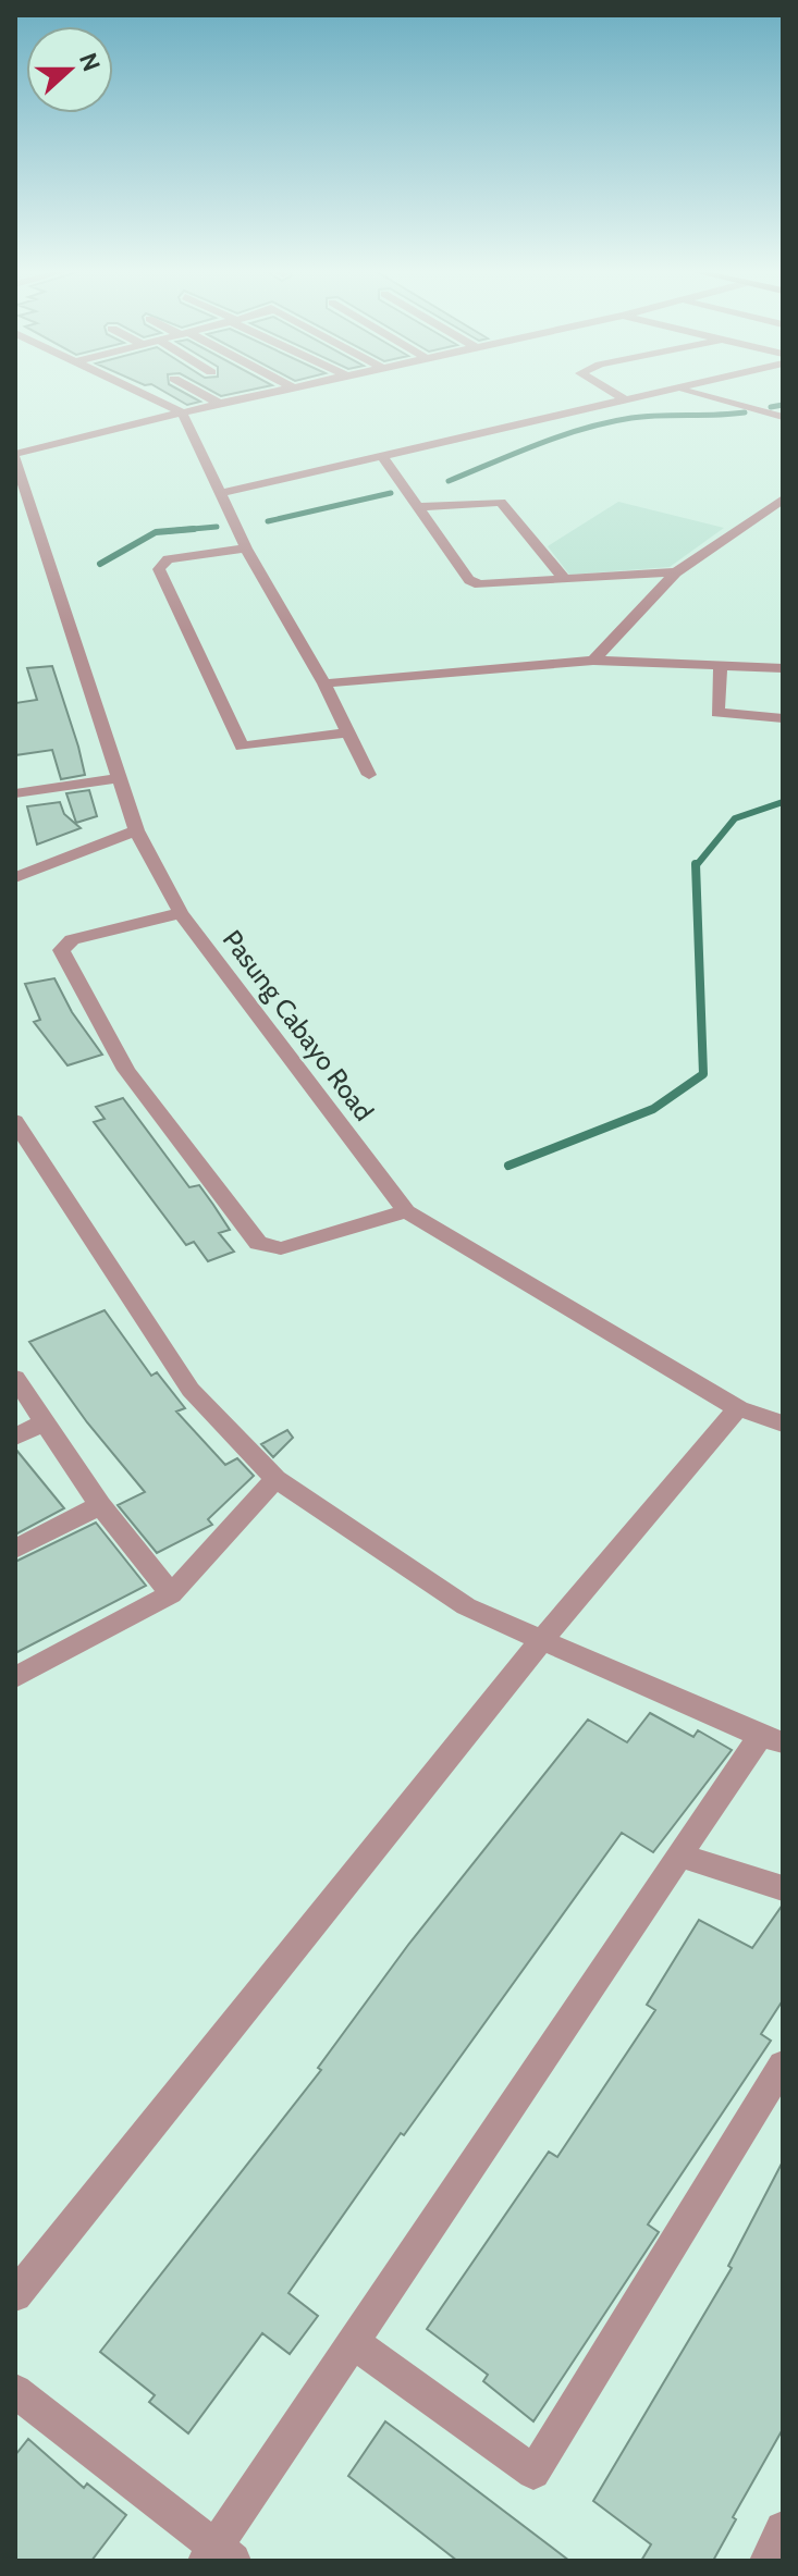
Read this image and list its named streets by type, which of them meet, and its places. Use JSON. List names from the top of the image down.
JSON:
{
  "streets": {
    "street": ["Pasung Cabayo Road"]
  },
  "north": "right"
}
